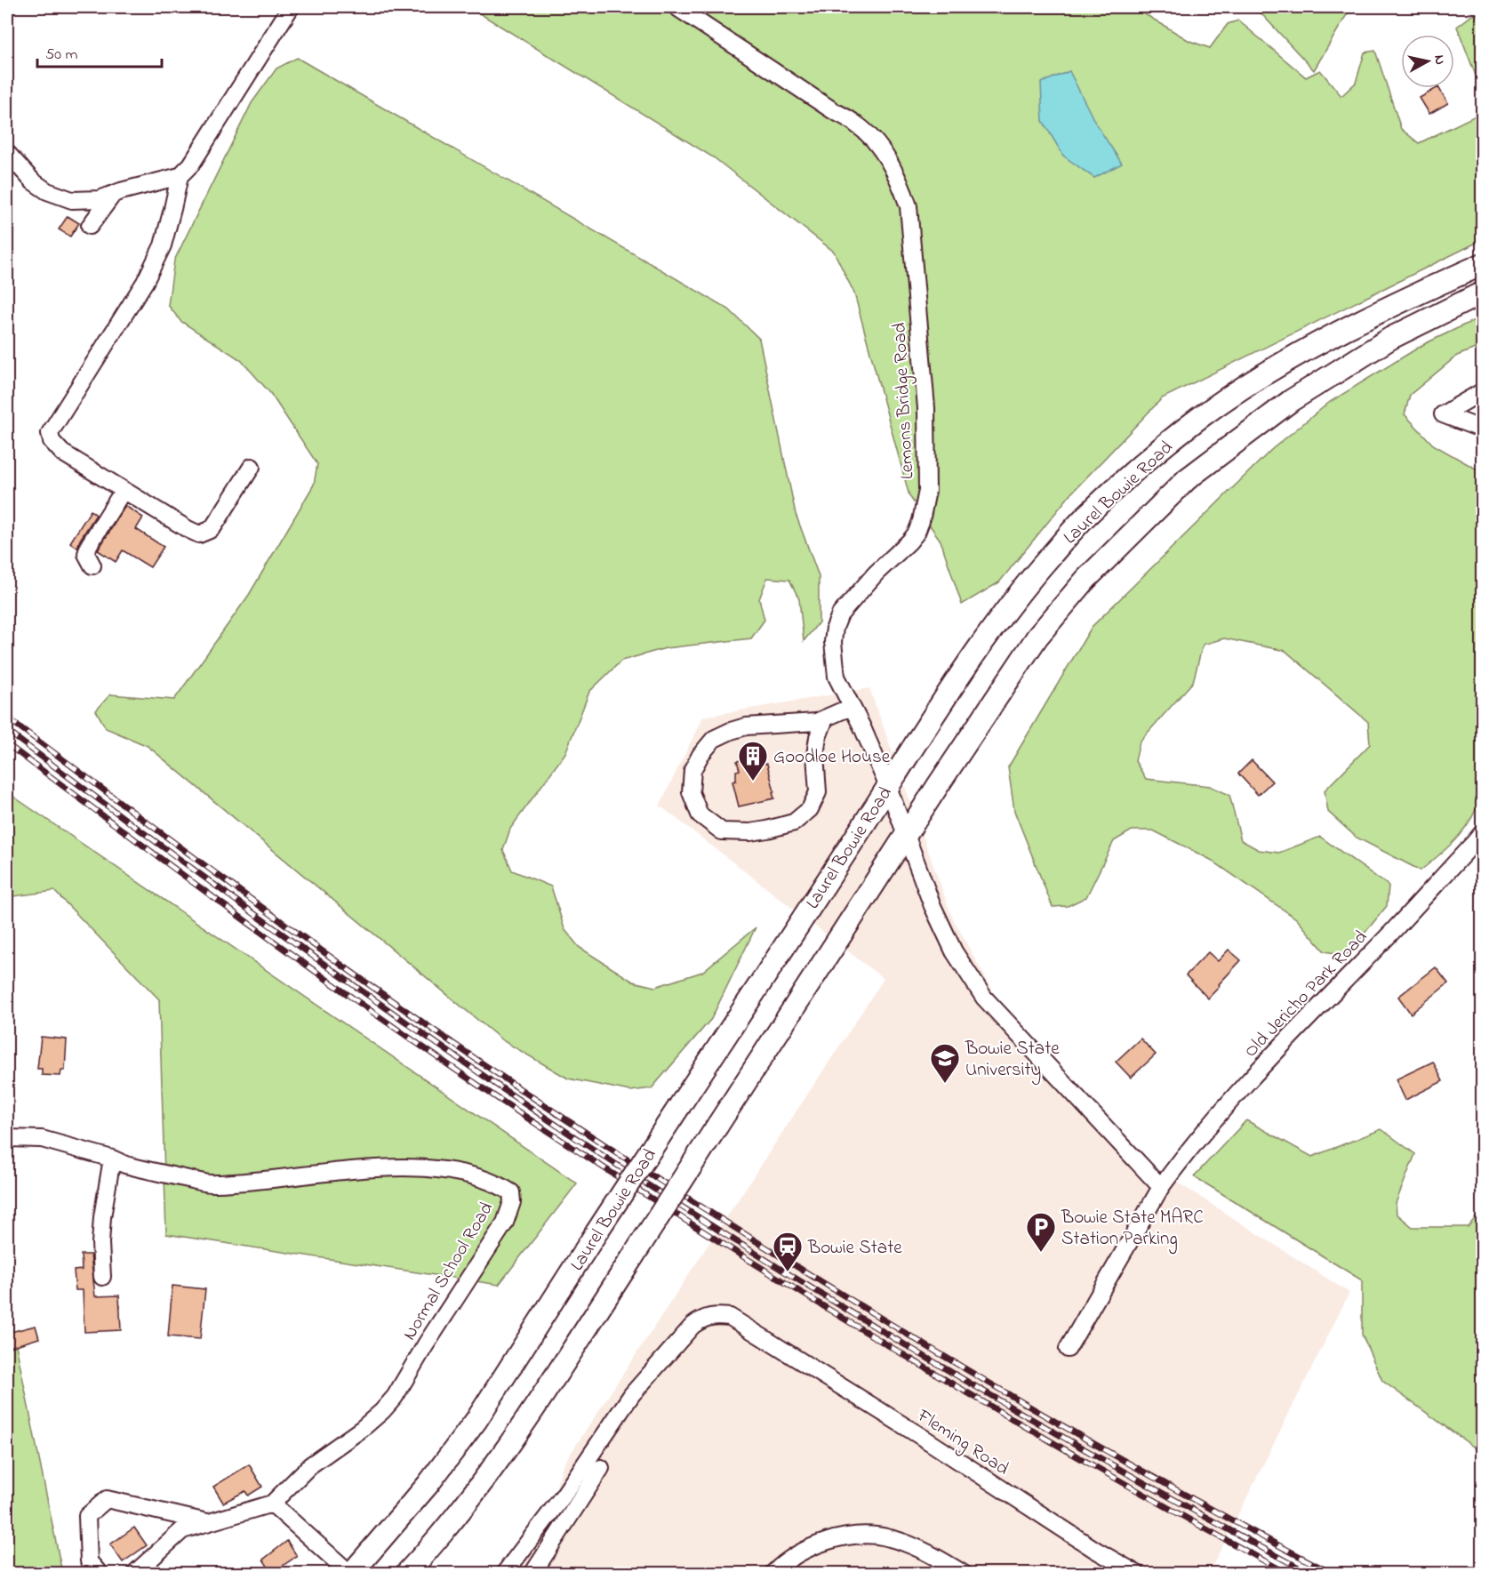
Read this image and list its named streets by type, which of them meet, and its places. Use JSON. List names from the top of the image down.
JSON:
{
  "streets": {
    "main road": ["Laurel Bowie Road"],
    "street": [
      "Lemons Bridge Road",
      "Old Jericho Park Road",
      "Normal School Road",
      "Fleming Road"
    ]
  },
  "crossings": [
    ["Lemons Bridge Road", "Laurel Bowie Road"],
    ["Lemons Bridge Road", "Old Jericho Park Road"]
  ],
  "places": {
    "building": ["Goodloe House"],
    "school or university": ["Bowie State University"],
    "parking": ["Bowie State MARC Station Parking"],
    "station": ["Bowie State"]
  },
  "scale_bar": "50 m",
  "north": "right"
}
